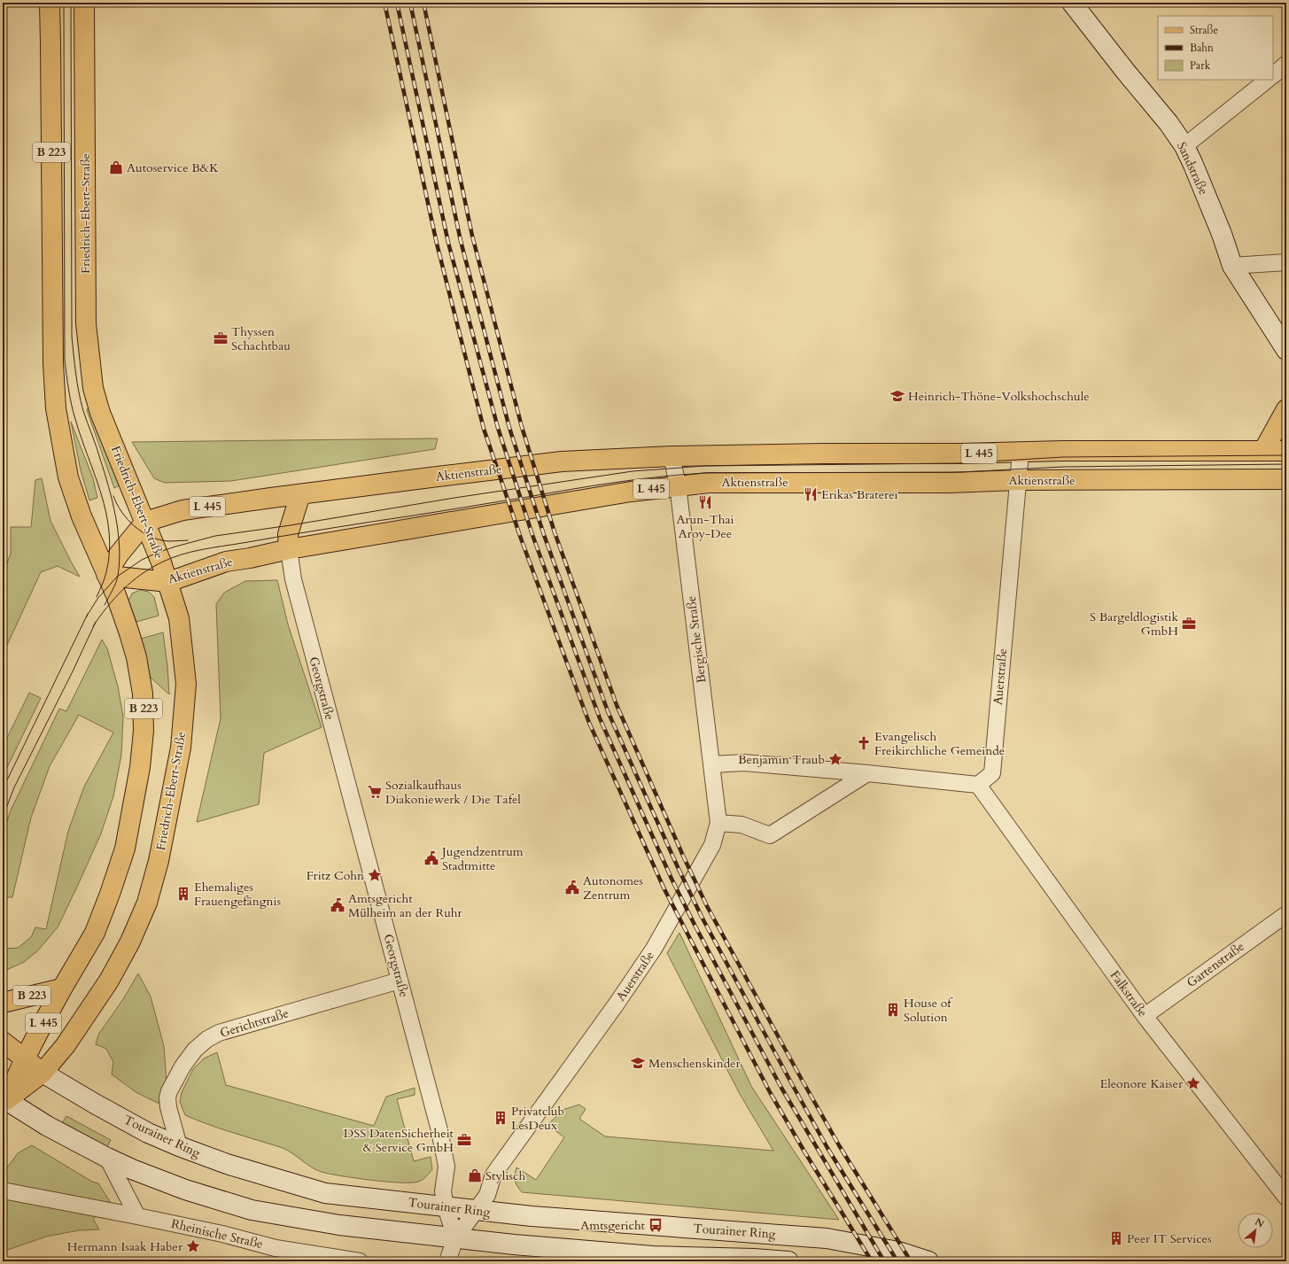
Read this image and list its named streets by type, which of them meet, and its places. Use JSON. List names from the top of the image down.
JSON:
{
  "streets": {
    "main road": [
      "B 223",
      "Sandstraße",
      "Friedrich-Ebert-Straße",
      "L 445",
      "Aktienstraße",
      "Tourainer Ring"
    ],
    "street": [
      "Bergische Straße",
      "Auerstraße",
      "Georgstraße",
      "Gartenstraße",
      "Falkstraße",
      "Gerichtstraße",
      "Rheinische Straße"
    ]
  },
  "crossings": [
    ["B 223", "L 445"],
    ["B 223", "Aktienstraße"],
    ["Friedrich-Ebert-Straße", "L 445"],
    ["Friedrich-Ebert-Straße", "Aktienstraße"],
    ["Friedrich-Ebert-Straße", "Tourainer Ring"],
    ["L 445", "Tourainer Ring"],
    ["Aktienstraße", "Bergische Straße"],
    ["Aktienstraße", "Auerstraße"],
    ["Aktienstraße", "Georgstraße"],
    ["Bergische Straße", "Auerstraße"],
    ["Auerstraße", "Georgstraße"],
    ["Auerstraße", "Falkstraße"],
    ["Auerstraße", "Tourainer Ring"],
    ["Georgstraße", "Gerichtstraße"],
    ["Georgstraße", "Tourainer Ring"],
    ["Gartenstraße", "Falkstraße"],
    ["Gerichtstraße", "Tourainer Ring"]
  ],
  "places": {
    "shop": ["Autoservice B&K", "Stylisch"],
    "office": ["Thyssen Schachtbau", "S Bargeldlogistik GmbH", "DSS DatenSicherheit & Service GmbH"],
    "school or university": ["Heinrich-Thöne-Volkshochschule", "Menschenskinder"],
    "restaurant": ["Erikas Braterei", "Arun-Thai Aroy-Dee"],
    "church": ["Evangelisch Freikirchliche Gemeinde"],
    "place": [
      "Benjamin Traub",
      "Fritz Cohn",
      "Eleonore Kaiser",
      "Hermann Isaak Haber"
    ],
    "supermarket": ["Sozialkaufhaus Diakoniewerk / Die Tafel"],
    "public building": ["Jugendzentrum Stadtmitte", "Autonomes Zentrum", "Amtsgericht Mülheim an der Ruhr"],
    "building": [
      "Ehemaliges Frauengefängnis",
      "House of Solution",
      "Privatclub LesDeux",
      "Peer IT Services"
    ],
    "bus stop": ["Amtsgericht"]
  },
  "legend": ["Straße", "Bahn", "Park"],
  "north": "top right"
}
